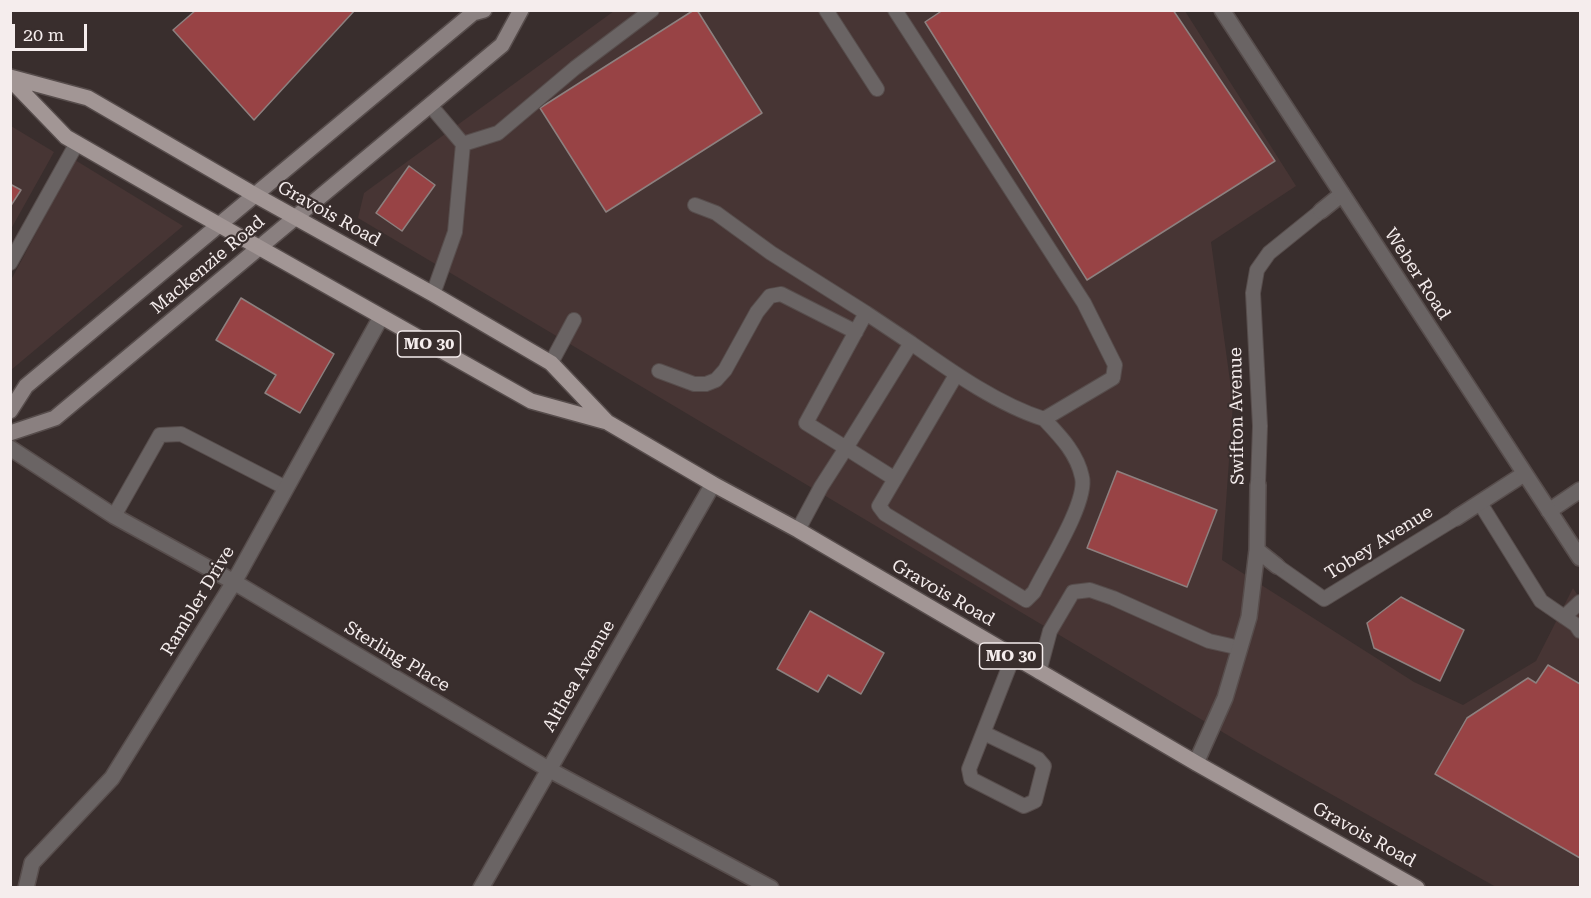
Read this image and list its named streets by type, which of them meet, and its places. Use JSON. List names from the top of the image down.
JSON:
{
  "streets": {
    "main road": ["Gravois Road", "Mackenzie Road", "MO 30"],
    "street": [
      "Weber Road",
      "Swifton Avenue",
      "Tobey Avenue",
      "Rambler Drive",
      "Sterling Place",
      "Althea Avenue"
    ]
  },
  "crossings": [
    ["Gravois Road", "Mackenzie Road"],
    ["Gravois Road", "Swifton Avenue"],
    ["Gravois Road", "Rambler Drive"],
    ["Gravois Road", "Althea Avenue"],
    ["Weber Road", "Swifton Avenue"],
    ["Weber Road", "Tobey Avenue"],
    ["Swifton Avenue", "Tobey Avenue"],
    ["Rambler Drive", "Sterling Place"],
    ["Sterling Place", "Althea Avenue"]
  ],
  "scale_bar": "20 m"
}
